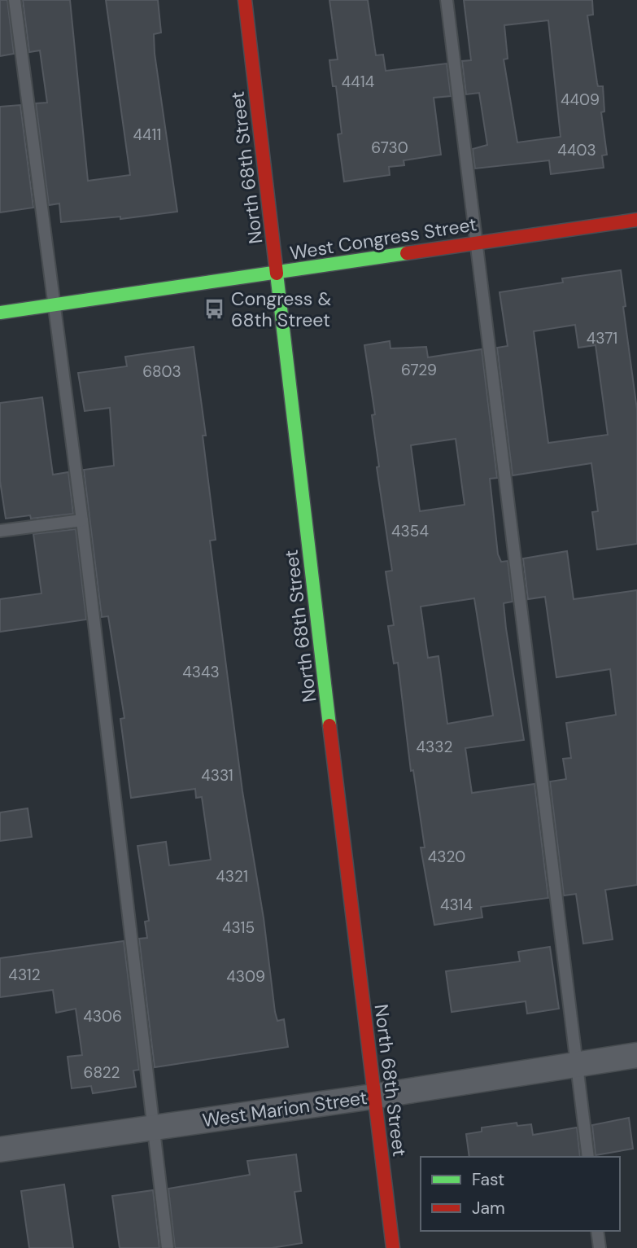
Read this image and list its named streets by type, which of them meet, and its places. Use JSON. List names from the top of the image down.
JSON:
{
  "streets": {
    "street": ["North 68th Street", "West Congress Street", "West Marion Street"]
  },
  "crossings": [
    ["North 68th Street", "West Congress Street"],
    ["North 68th Street", "West Marion Street"]
  ],
  "places": {
    "bus stop": ["Congress & 68th Street"]
  },
  "house_numbers": [
    "4414",
    "4409",
    "4411",
    "6730",
    "4403",
    "4371",
    "6729",
    "6803",
    "4354",
    "4343",
    "4332",
    "4331",
    "4320",
    "4321",
    "4314",
    "4315",
    "4312",
    "4309",
    "4306",
    "6822"
  ],
  "legend": ["Fast", "Jam"]
}
